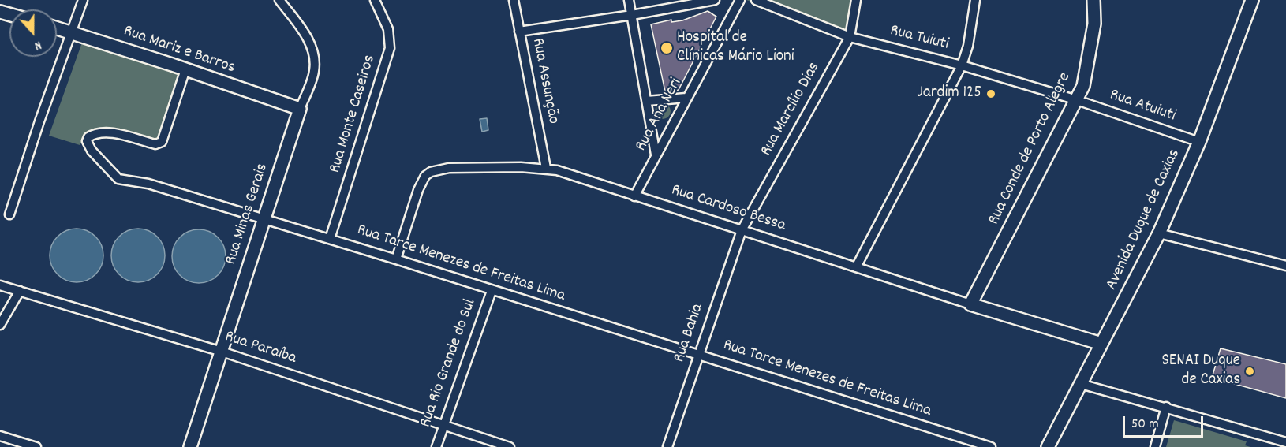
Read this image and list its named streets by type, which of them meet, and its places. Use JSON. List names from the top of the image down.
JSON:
{
  "streets": {
    "main road": [
      "Rua Mariz e Barros",
      "Rua Conde de Porto Alegre",
      "Rua Cardoso Bessa",
      "Rua Minas Gerais",
      "Avenida Duque de Caxias"
    ],
    "street": [
      "Rua Tuiuti",
      "Rua Assunção",
      "Rua Atuiuti",
      "Rua Marcílio Dias",
      "Rua Monte Caseiros",
      "Rua Ana Neri",
      "Rua Tarce Menezes de Freitas Lima",
      "Rua Bahia",
      "Rua Paraíba",
      "Rua Rio Grande do Sul"
    ]
  },
  "crossings": [
    ["Rua Tuiuti", "Rua Atuiuti"],
    ["Rua Tuiuti", "Rua Marcílio Dias"],
    ["Rua Tuiuti", "Rua Conde de Porto Alegre"],
    ["Rua Mariz e Barros", "Rua Minas Gerais"],
    ["Rua Mariz e Barros", "Rua Tarce Menezes de Freitas Lima"],
    ["Rua Assunção", "Rua Cardoso Bessa"],
    ["Rua Atuiuti", "Rua Conde de Porto Alegre"],
    ["Rua Atuiuti", "Avenida Duque de Caxias"],
    ["Rua Marcílio Dias", "Rua Cardoso Bessa"],
    ["Rua Marcílio Dias", "Rua Bahia"],
    ["Rua Monte Caseiros", "Rua Tarce Menezes de Freitas Lima"],
    ["Rua Ana Neri", "Rua Cardoso Bessa"],
    ["Rua Conde de Porto Alegre", "Rua Cardoso Bessa"],
    ["Rua Cardoso Bessa", "Avenida Duque de Caxias"],
    ["Rua Cardoso Bessa", "Rua Tarce Menezes de Freitas Lima"],
    ["Rua Cardoso Bessa", "Rua Bahia"],
    ["Rua Minas Gerais", "Rua Tarce Menezes de Freitas Lima"],
    ["Rua Minas Gerais", "Rua Paraíba"],
    ["Rua Tarce Menezes de Freitas Lima", "Rua Bahia"],
    ["Rua Tarce Menezes de Freitas Lima", "Rua Rio Grande do Sul"],
    ["Rua Paraíba", "Rua Rio Grande do Sul"]
  ],
  "places": ["Hospital de Clínicas Mário Lioni", "Jardim 125", "SENAI Duque de Caxias"],
  "scale_bar": "50 m",
  "north": "bottom"
}
